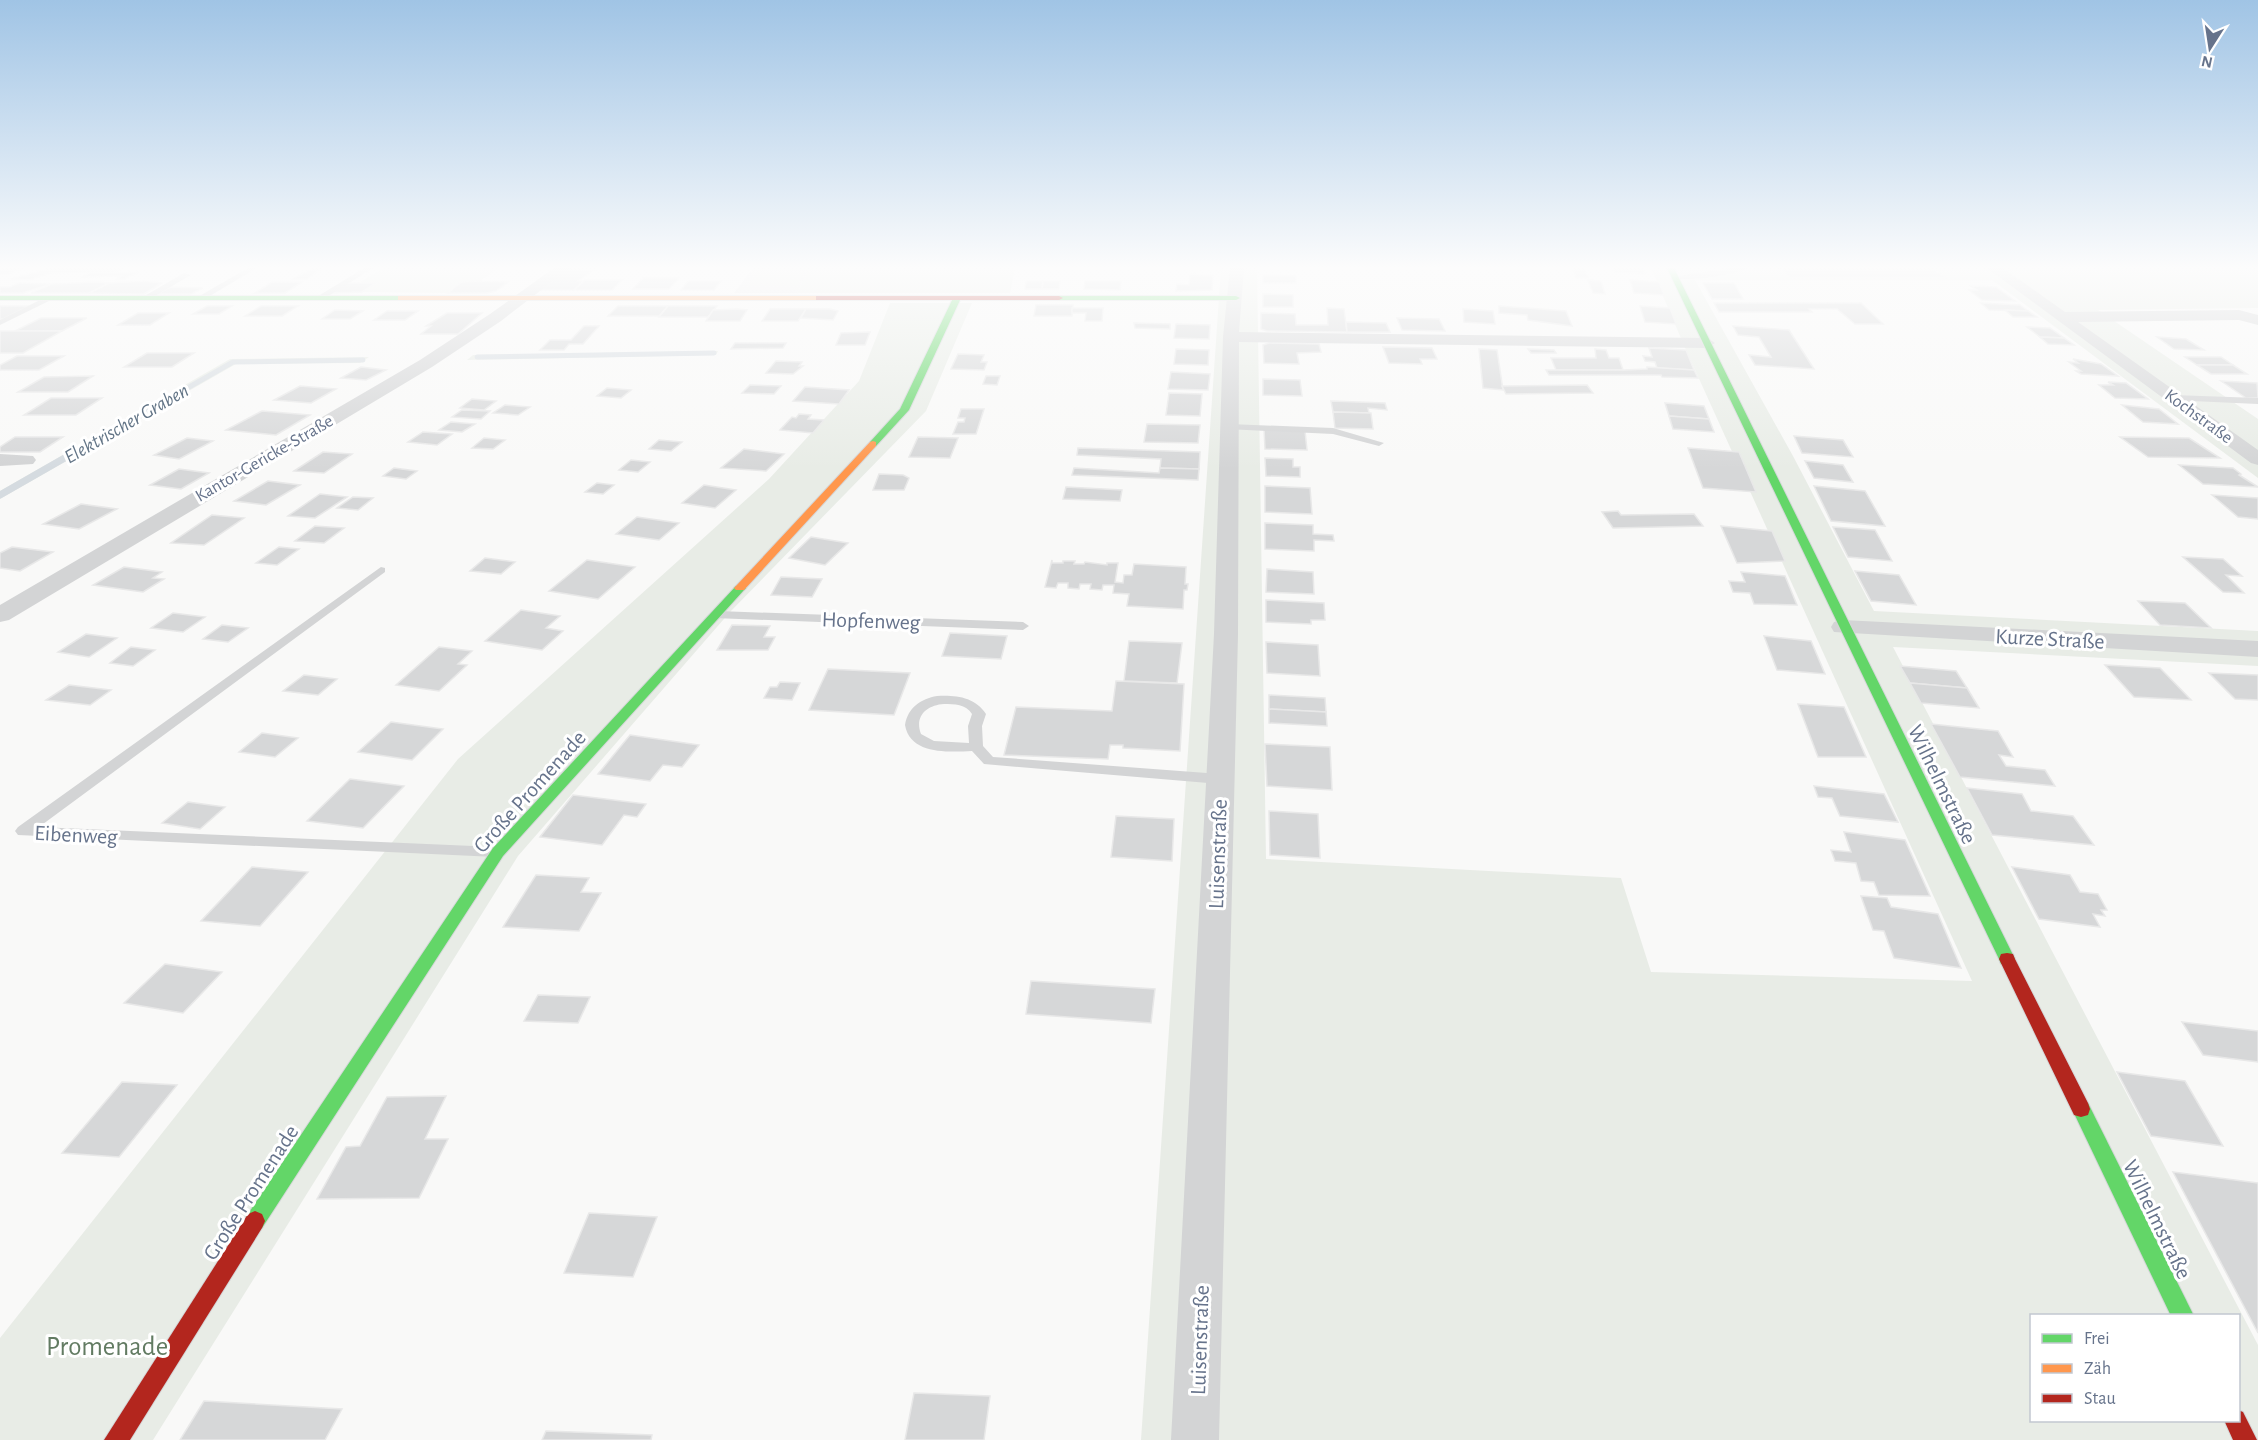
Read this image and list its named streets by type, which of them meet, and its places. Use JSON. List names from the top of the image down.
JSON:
{
  "streets": {
    "street": [
      "Kochstraße",
      "Kantor-Gericke-Straße",
      "Kurze Straße",
      "Wilhelmstraße",
      "Große Promenade",
      "Luisenstraße"
    ],
    "lane": ["Hopfenweg", "Eibenweg"]
  },
  "crossings": [
    ["Hopfenweg", "Große Promenade"],
    ["Kurze Straße", "Wilhelmstraße"],
    ["Große Promenade", "Eibenweg"]
  ],
  "water": ["Elektrischer Graben"],
  "parks": ["Promenade"],
  "legend": ["Frei", "Zäh", "Stau"],
  "north": "bottom"
}
